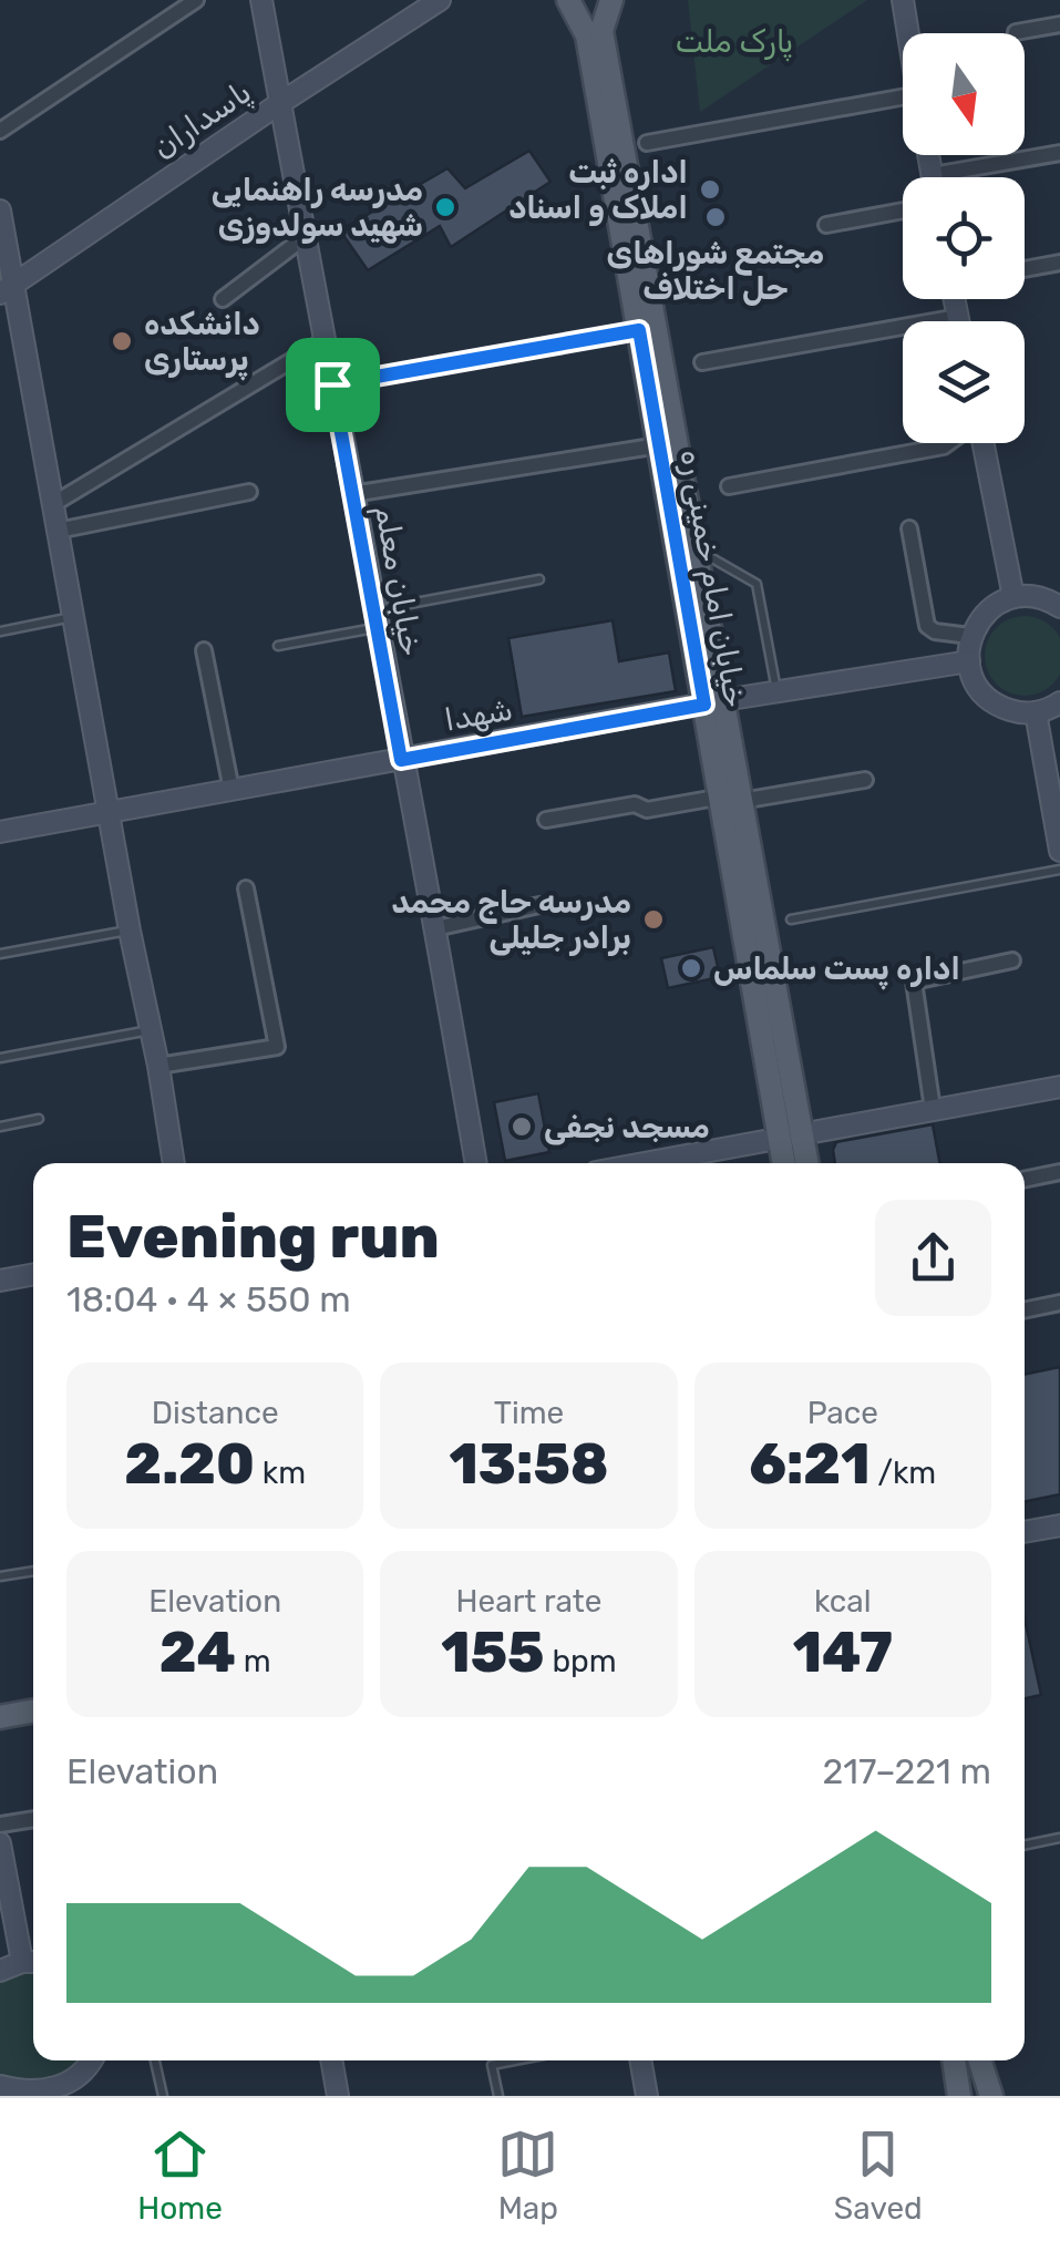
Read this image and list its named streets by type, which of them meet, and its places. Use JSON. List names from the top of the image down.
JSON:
{
  "streets": {
    "main road": ["خیابان امام خمینی ره"],
    "street": ["پاسداران", "خیابان معلم", "شهدا"]
  },
  "crossings": [
    ["پاسداران", "خیابان معلم"],
    ["خیابان امام خمینی ره", "شهدا"],
    ["خیابان معلم", "شهدا"]
  ],
  "parks": ["پارک ملت"],
  "places": [
    "اداره ثبت املاک و اسناد",
    "مدرسه راهنمایی شهید سولدوزی",
    "مجتمع شوراهای حل اختلاف",
    "دانشکده پرستاری",
    "مدرسه حاج محمد برادر جلیلی",
    "اداره پست سلماس",
    "مسجد نجفی"
  ],
  "north": "bottom",
  "page": {
    "heading": ["Evening run", "18:04 · 4 × 550 m"],
    "stats": [
      ["Distance", "2.20 km"],
      ["Time", "13:58"],
      ["Pace", "6:21 /km"],
      ["Elevation", "24 m"],
      ["Heart rate", "155 bpm"],
      ["kcal", "147"]
    ],
    "chart": ["Elevation", "217–221 m"],
    "tabs": ["Home", "Map", "Saved"]
  }
}
